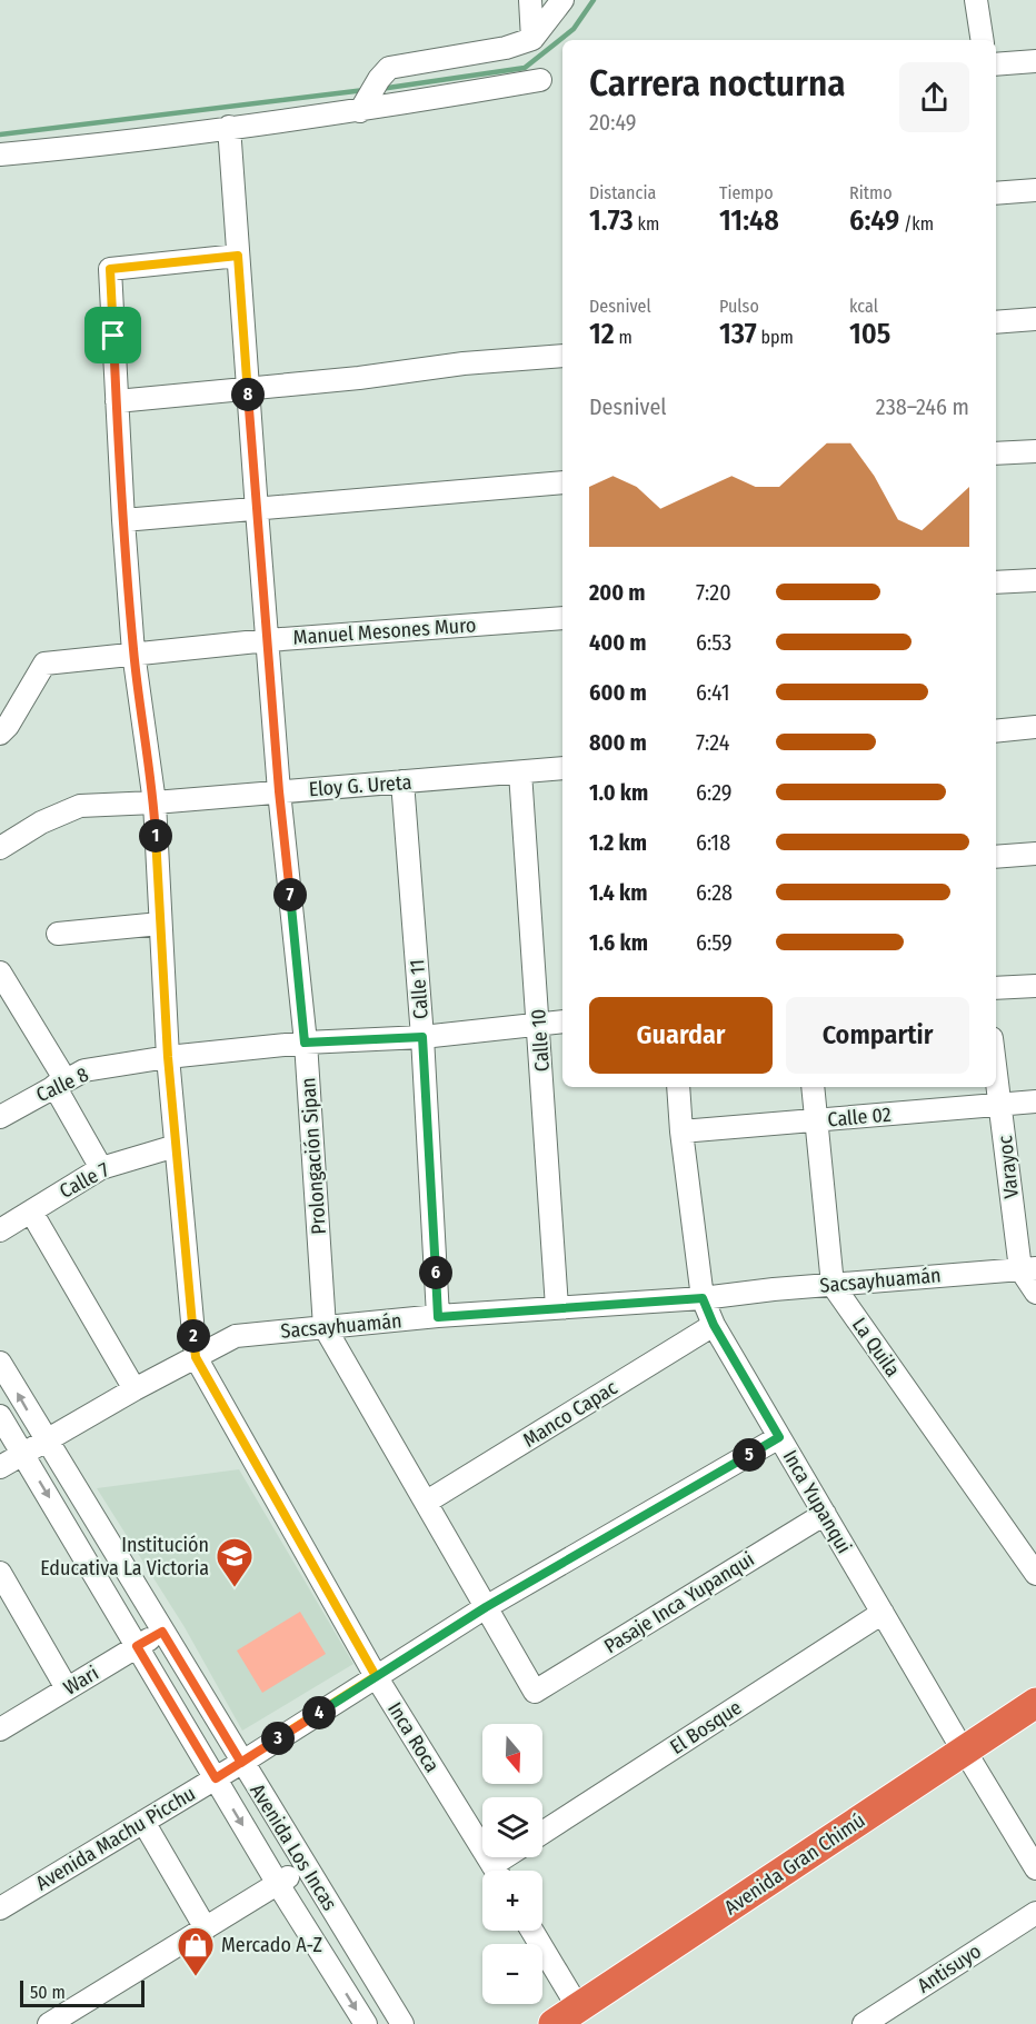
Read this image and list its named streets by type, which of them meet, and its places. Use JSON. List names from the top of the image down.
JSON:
{
  "streets": {
    "highway": ["Avenida Gran Chimú"],
    "street": [
      "Manuel Mesones Muro",
      "Eloy G. Ureta",
      "Calle 11",
      "Calle 10",
      "Calle 8",
      "Calle 02",
      "Prolongación Sipan",
      "Varayoc",
      "Calle 7",
      "Sacsayhuamán",
      "La Quila",
      "Manco Capac",
      "Inca Yupanqui",
      "Pasaje Inca Yupanqui",
      "Wari",
      "El Bosque",
      "Inca Roca",
      "Avenida Machu Picchu",
      "Avenida Los Incas",
      "Antisuyo"
    ]
  },
  "crossings": [
    ["Manuel Mesones Muro", "Prolongación Sipan"],
    ["Manuel Mesones Muro", "Inca Roca"],
    ["Eloy G. Ureta", "Calle 11"],
    ["Eloy G. Ureta", "Calle 10"],
    ["Eloy G. Ureta", "Prolongación Sipan"],
    ["Eloy G. Ureta", "Inca Roca"],
    ["Calle 11", "Calle 8"],
    ["Calle 11", "Sacsayhuamán"],
    ["Calle 10", "Calle 8"],
    ["Calle 10", "Sacsayhuamán"],
    ["Calle 8", "Prolongación Sipan"],
    ["Calle 8", "Inca Roca"],
    ["Calle 02", "Varayoc"],
    ["Calle 02", "La Quila"],
    ["Calle 02", "Inca Yupanqui"],
    ["Prolongación Sipan", "Sacsayhuamán"],
    ["Prolongación Sipan", "Manco Capac"],
    ["Prolongación Sipan", "Pasaje Inca Yupanqui"],
    ["Prolongación Sipan", "Inca Roca"],
    ["Prolongación Sipan", "Avenida Machu Picchu"],
    ["Varayoc", "Sacsayhuamán"],
    ["Calle 7", "Inca Roca"],
    ["Sacsayhuamán", "La Quila"],
    ["Sacsayhuamán", "Inca Yupanqui"],
    ["Sacsayhuamán", "Inca Roca"],
    ["Sacsayhuamán", "Avenida Los Incas"],
    ["Manco Capac", "Inca Yupanqui"],
    ["Inca Yupanqui", "Pasaje Inca Yupanqui"],
    ["Inca Yupanqui", "El Bosque"],
    ["Inca Yupanqui", "Avenida Machu Picchu"],
    ["Inca Yupanqui", "Avenida Gran Chimú"],
    ["Wari", "Avenida Los Incas"],
    ["Inca Roca", "Avenida Machu Picchu"],
    ["Avenida Machu Picchu", "Avenida Los Incas"]
  ],
  "places": {
    "school or university": ["Institución Educativa La Victoria"],
    "shop": ["Mercado A-Z"]
  },
  "scale_bar": "50 m",
  "north": "bottom",
  "page": {
    "heading": ["Carrera nocturna", "20:49"],
    "stats": [
      ["Distancia", "1.73 km"],
      ["Tiempo", "11:48"],
      ["Ritmo", "6:49 /km"],
      ["Desnivel", "12 m"],
      ["Pulso", "137 bpm"],
      ["kcal", "105"]
    ],
    "pins": [
      "8",
      "1",
      "7",
      "6",
      "2",
      "5",
      "4",
      "3"
    ],
    "chart": ["Desnivel", "238–246 m"],
    "list": [
      {
        "name": "200 m",
        "note": "7:20"
      },
      {
        "name": "400 m",
        "note": "6:53"
      },
      {
        "name": "600 m",
        "note": "6:41"
      },
      {
        "name": "800 m",
        "note": "7:24"
      },
      {
        "name": "1.0 km",
        "note": "6:29"
      },
      {
        "name": "1.2 km",
        "note": "6:18"
      },
      {
        "name": "1.4 km",
        "note": "6:28"
      },
      {
        "name": "1.6 km",
        "note": "6:59"
      }
    ],
    "buttons": ["Guardar", "Compartir"],
    "map_buttons": ["+", "−"],
    "scale": "50 m"
  }
}
